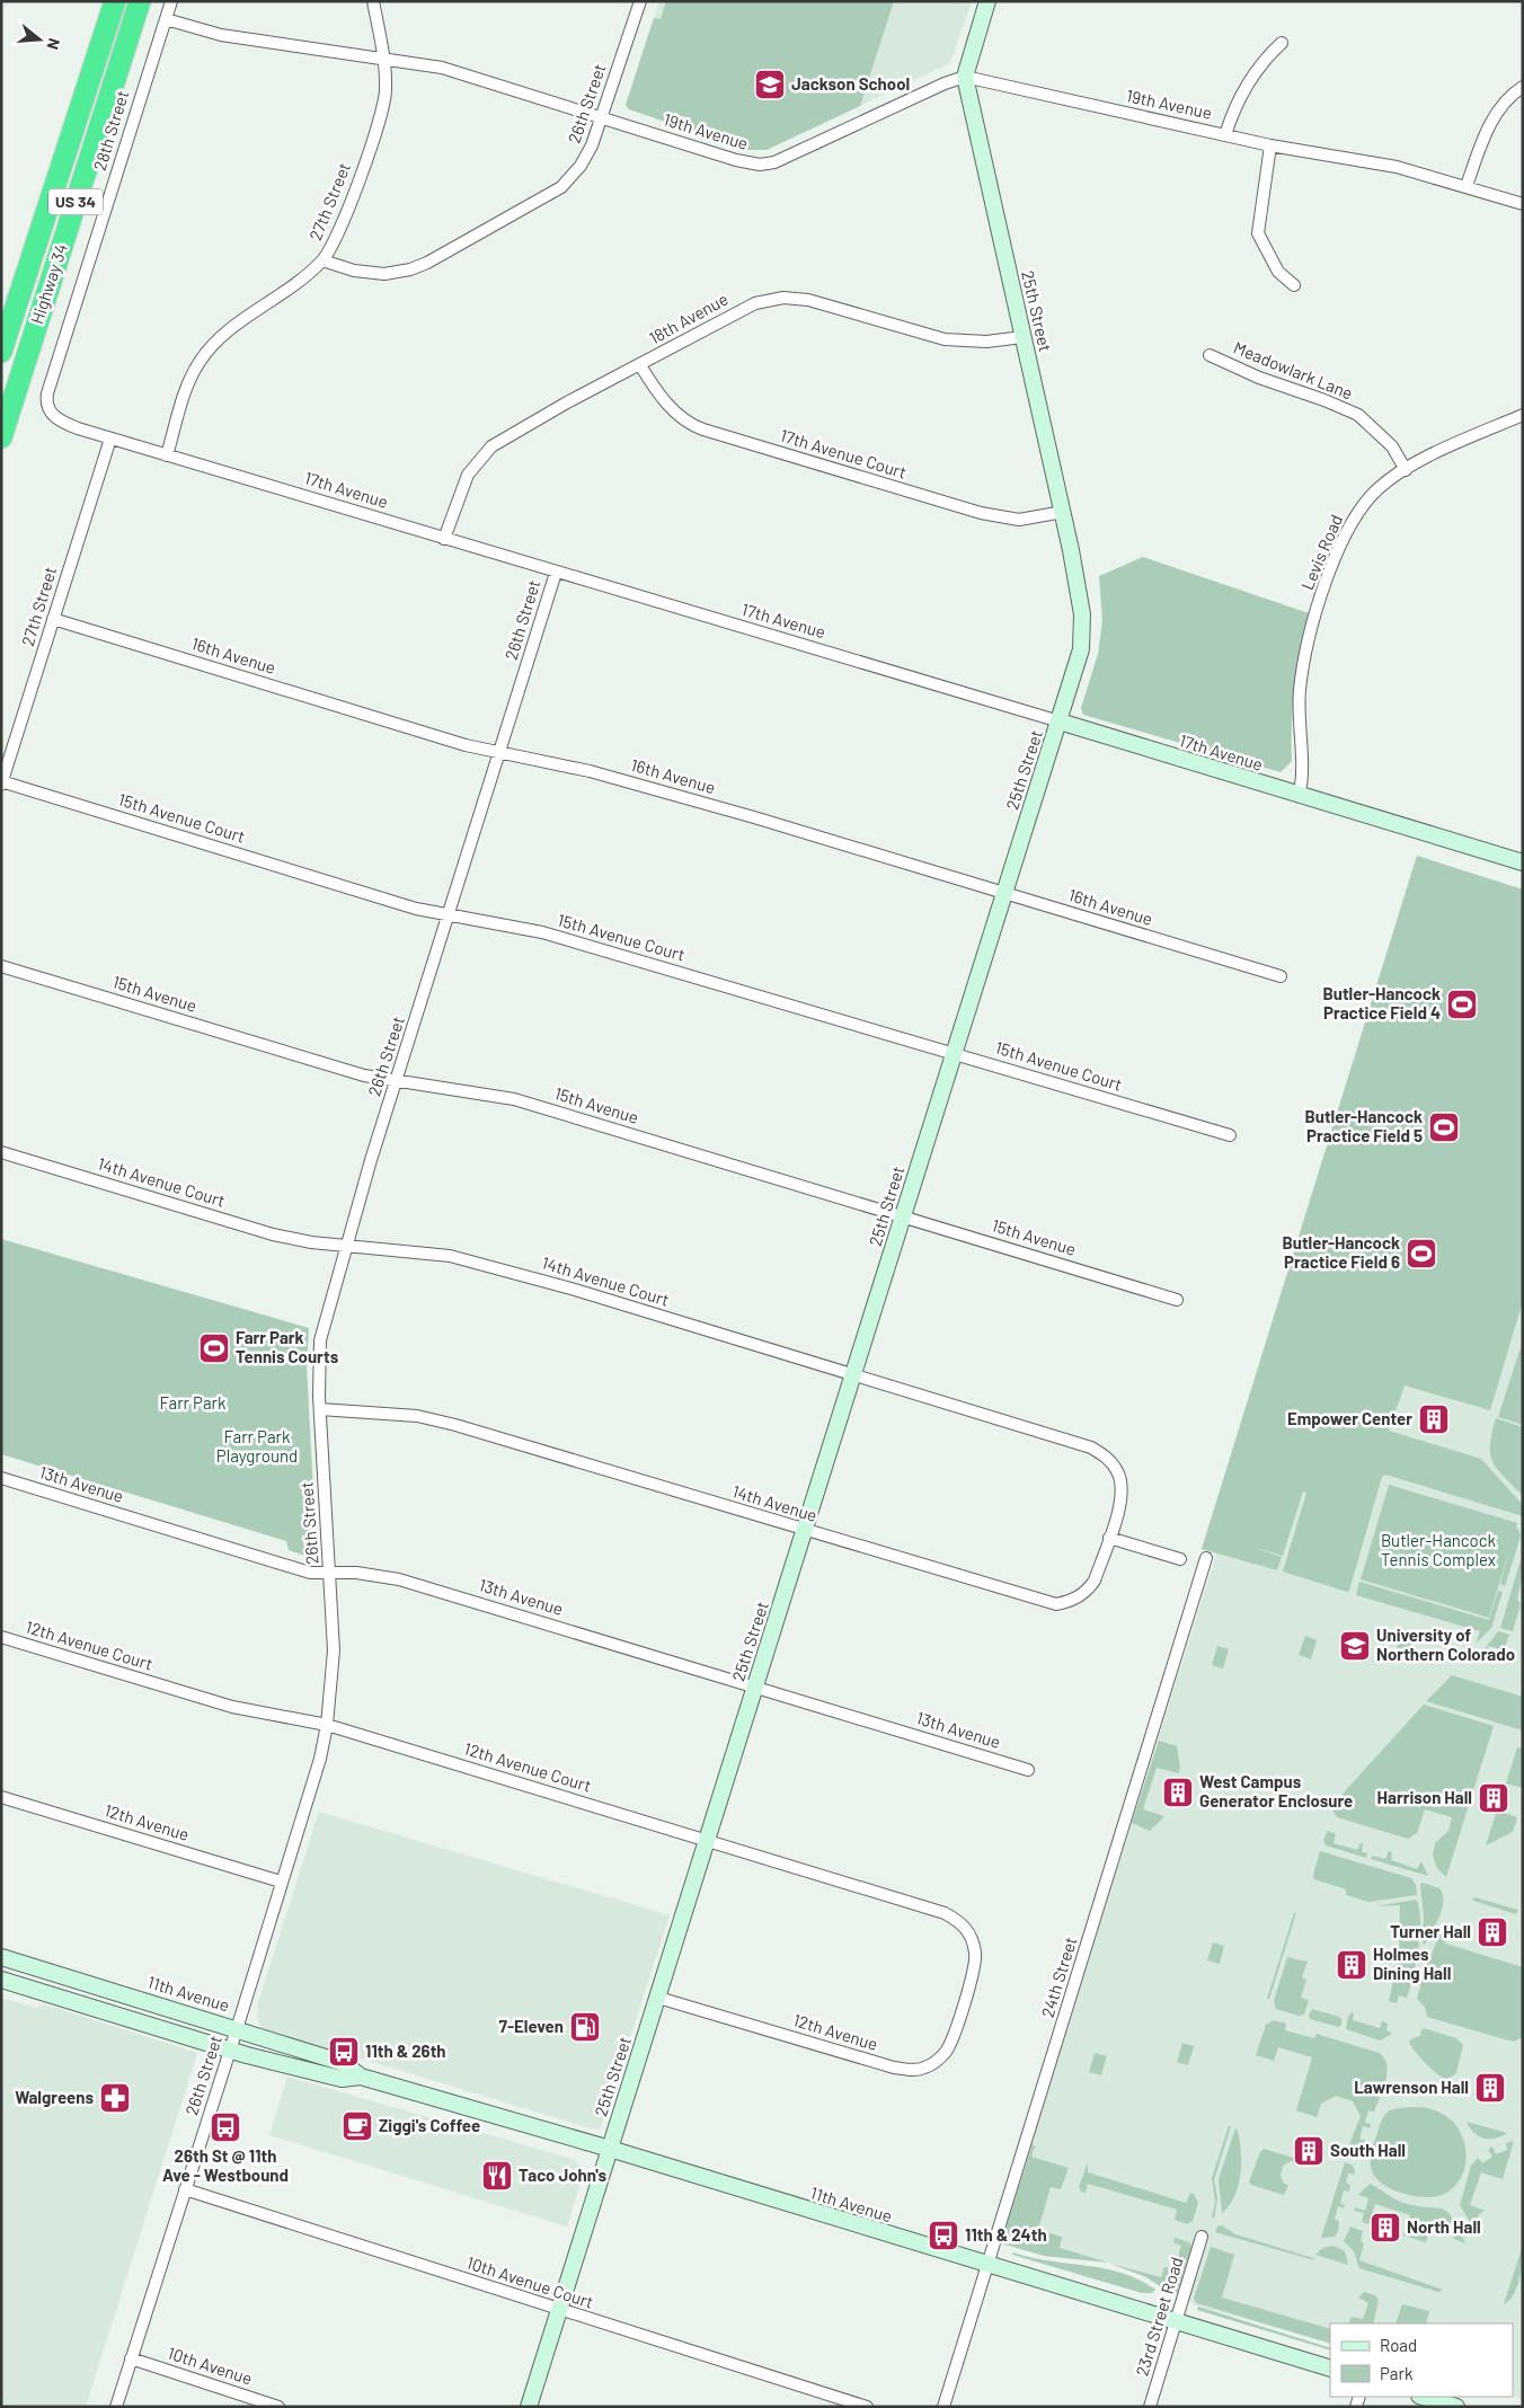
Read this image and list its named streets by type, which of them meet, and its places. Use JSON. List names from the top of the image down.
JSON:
{
  "streets": {
    "highway": ["US 34", "Highway 34"],
    "street": [
      "26th Street",
      "19th Avenue",
      "28th Street",
      "27th Street",
      "25th Street",
      "18th Avenue",
      "Meadowlark Lane",
      "17th Avenue Court",
      "17th Avenue",
      "Levis Road",
      "16th Avenue",
      "15th Avenue Court",
      "15th Avenue",
      "14th Avenue Court",
      "13th Avenue",
      "14th Avenue",
      "12th Avenue Court",
      "12th Avenue",
      "24th Street",
      "11th Avenue",
      "10th Avenue Court",
      "23rd Street Road",
      "10th Avenue"
    ]
  },
  "crossings": [
    ["26th Street", "19th Avenue"],
    ["26th Street", "27th Street"],
    ["26th Street", "17th Avenue"],
    ["26th Street", "16th Avenue"],
    ["26th Street", "15th Avenue Court"],
    ["26th Street", "15th Avenue"],
    ["26th Street", "14th Avenue Court"],
    ["26th Street", "13th Avenue"],
    ["26th Street", "14th Avenue"],
    ["26th Street", "12th Avenue Court"],
    ["26th Street", "12th Avenue"],
    ["26th Street", "11th Avenue"],
    ["26th Street", "10th Avenue Court"],
    ["26th Street", "10th Avenue"],
    ["19th Avenue", "28th Street"],
    ["19th Avenue", "27th Street"],
    ["19th Avenue", "25th Street"],
    ["28th Street", "17th Avenue"],
    ["27th Street", "17th Avenue"],
    ["27th Street", "16th Avenue"],
    ["27th Street", "15th Avenue Court"],
    ["25th Street", "18th Avenue"],
    ["25th Street", "17th Avenue Court"],
    ["25th Street", "17th Avenue"],
    ["25th Street", "16th Avenue"],
    ["25th Street", "15th Avenue Court"],
    ["25th Street", "15th Avenue"],
    ["25th Street", "14th Avenue Court"],
    ["25th Street", "13th Avenue"],
    ["25th Street", "14th Avenue"],
    ["25th Street", "12th Avenue Court"],
    ["25th Street", "12th Avenue"],
    ["25th Street", "11th Avenue"],
    ["25th Street", "10th Avenue Court"],
    ["18th Avenue", "17th Avenue Court"],
    ["18th Avenue", "17th Avenue"],
    ["Meadowlark Lane", "Levis Road"],
    ["17th Avenue", "Levis Road"],
    ["14th Avenue Court", "14th Avenue"],
    ["12th Avenue Court", "12th Avenue"],
    ["24th Street", "11th Avenue"],
    ["11th Avenue", "23rd Street Road"]
  ],
  "parks": ["Farr Park", "Farr Park Playground", "Butler-Hancock Tennis Complex"],
  "places": {
    "school or university": ["Jackson School", "University of Northern Colorado"],
    "sports": [
      "Butler-Hancock Practice Field 4",
      "Butler-Hancock Practice Field 5",
      "Butler-Hancock Practice Field 6",
      "Farr Park Tennis Courts"
    ],
    "building": [
      "Empower Center",
      "West Campus Generator Enclosure",
      "Harrison Hall",
      "Turner Hall",
      "Holmes Dining Hall",
      "Lawrenson Hall",
      "South Hall",
      "North Hall"
    ],
    "fuel station": ["7-Eleven"],
    "bus stop": ["11th & 26th", "26th St @ 11th Ave - Westbound", "11th & 24th"],
    "pharmacy": ["Walgreens"],
    "cafe": ["Ziggi's Coffee"],
    "restaurant": ["Taco John's"]
  },
  "legend": ["Road", "Park"],
  "north": "right"
}
